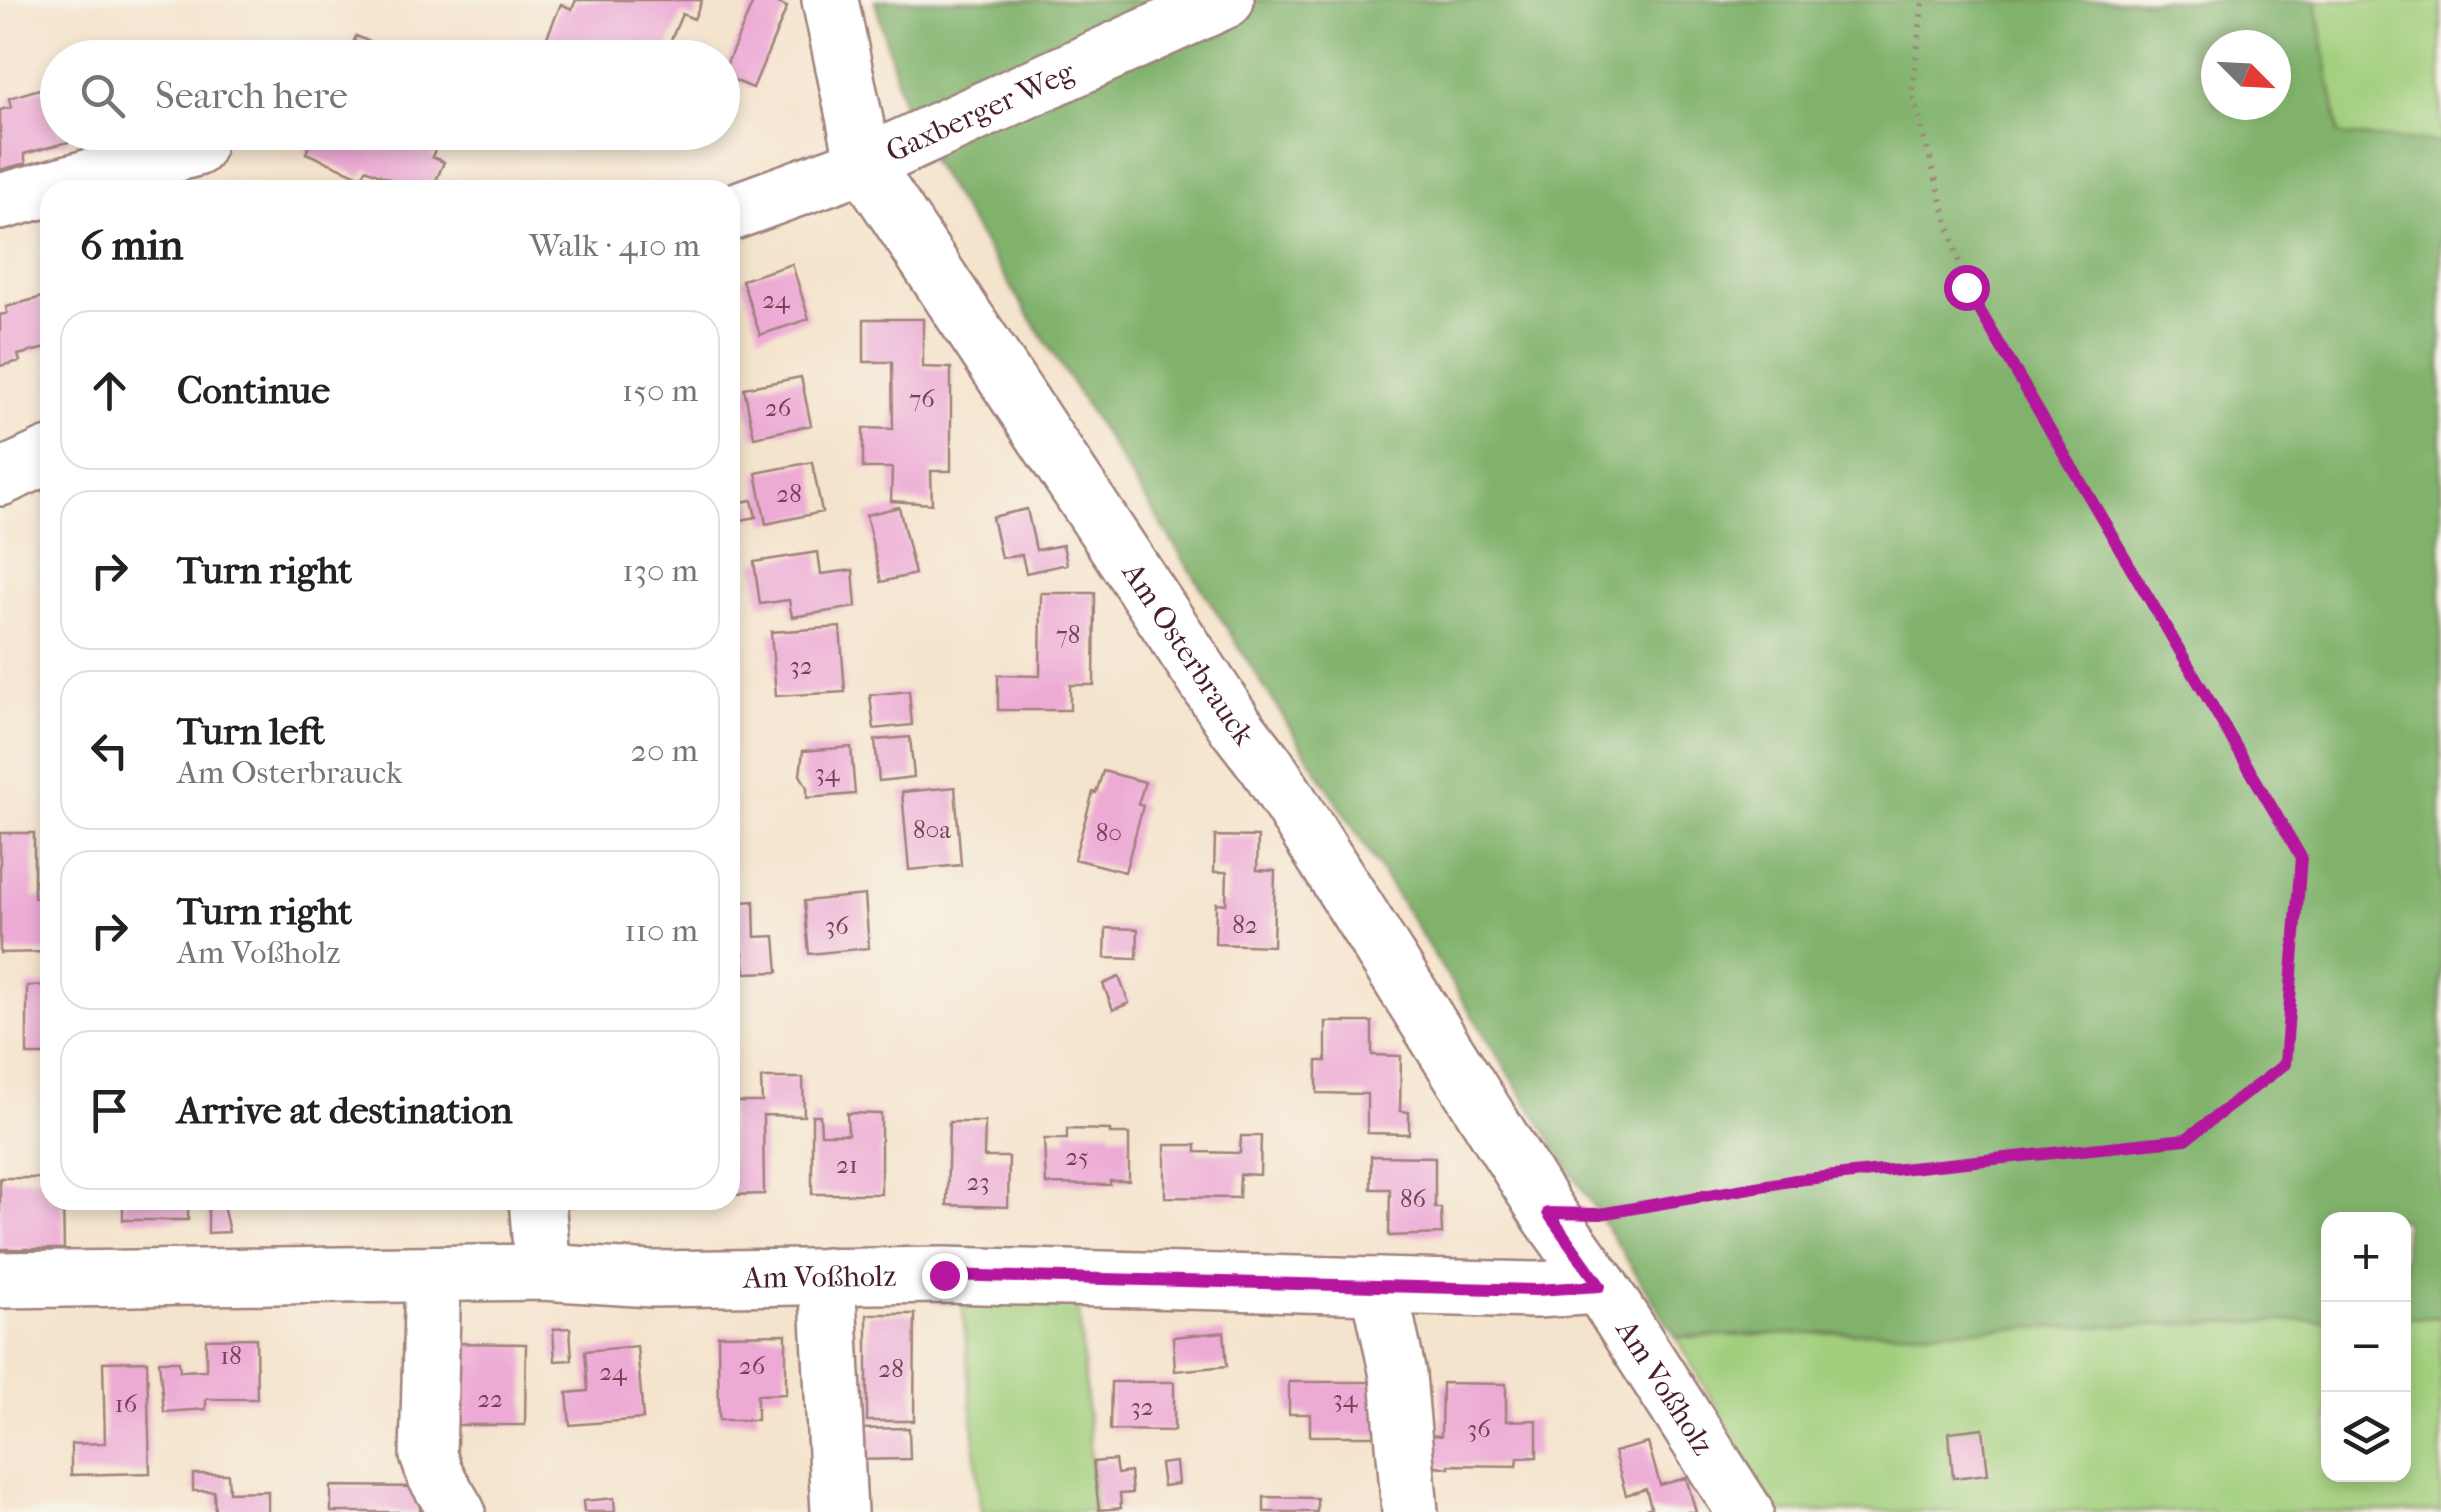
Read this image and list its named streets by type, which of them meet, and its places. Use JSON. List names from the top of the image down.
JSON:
{
  "streets": {
    "street": ["Gaxberger Weg", "Am Osterbrauck", "Am Voßholz"]
  },
  "crossings": [
    ["Gaxberger Weg", "Am Osterbrauck"],
    ["Am Osterbrauck", "Am Voßholz"]
  ],
  "house_numbers": [
    "24",
    "76",
    "26",
    "28",
    "78",
    "32",
    "34",
    "80a",
    "80",
    "82",
    "36",
    "25",
    "21",
    "23",
    "86",
    "18",
    "26",
    "28",
    "24",
    "22",
    "34",
    "16",
    "32",
    "36"
  ],
  "north": "bottom right",
  "page": {
    "search": "Search here",
    "heading": ["6 min", "Walk · 410 m"],
    "list": [
      ["Continue", "150 m"],
      ["Turn right", "130 m"],
      ["Turn left", "Am Osterbrauck", "20 m"],
      ["Turn right", "Am Voßholz", "110 m"],
      "Arrive at destination"
    ],
    "map_buttons": ["+", "−"]
  }
}
